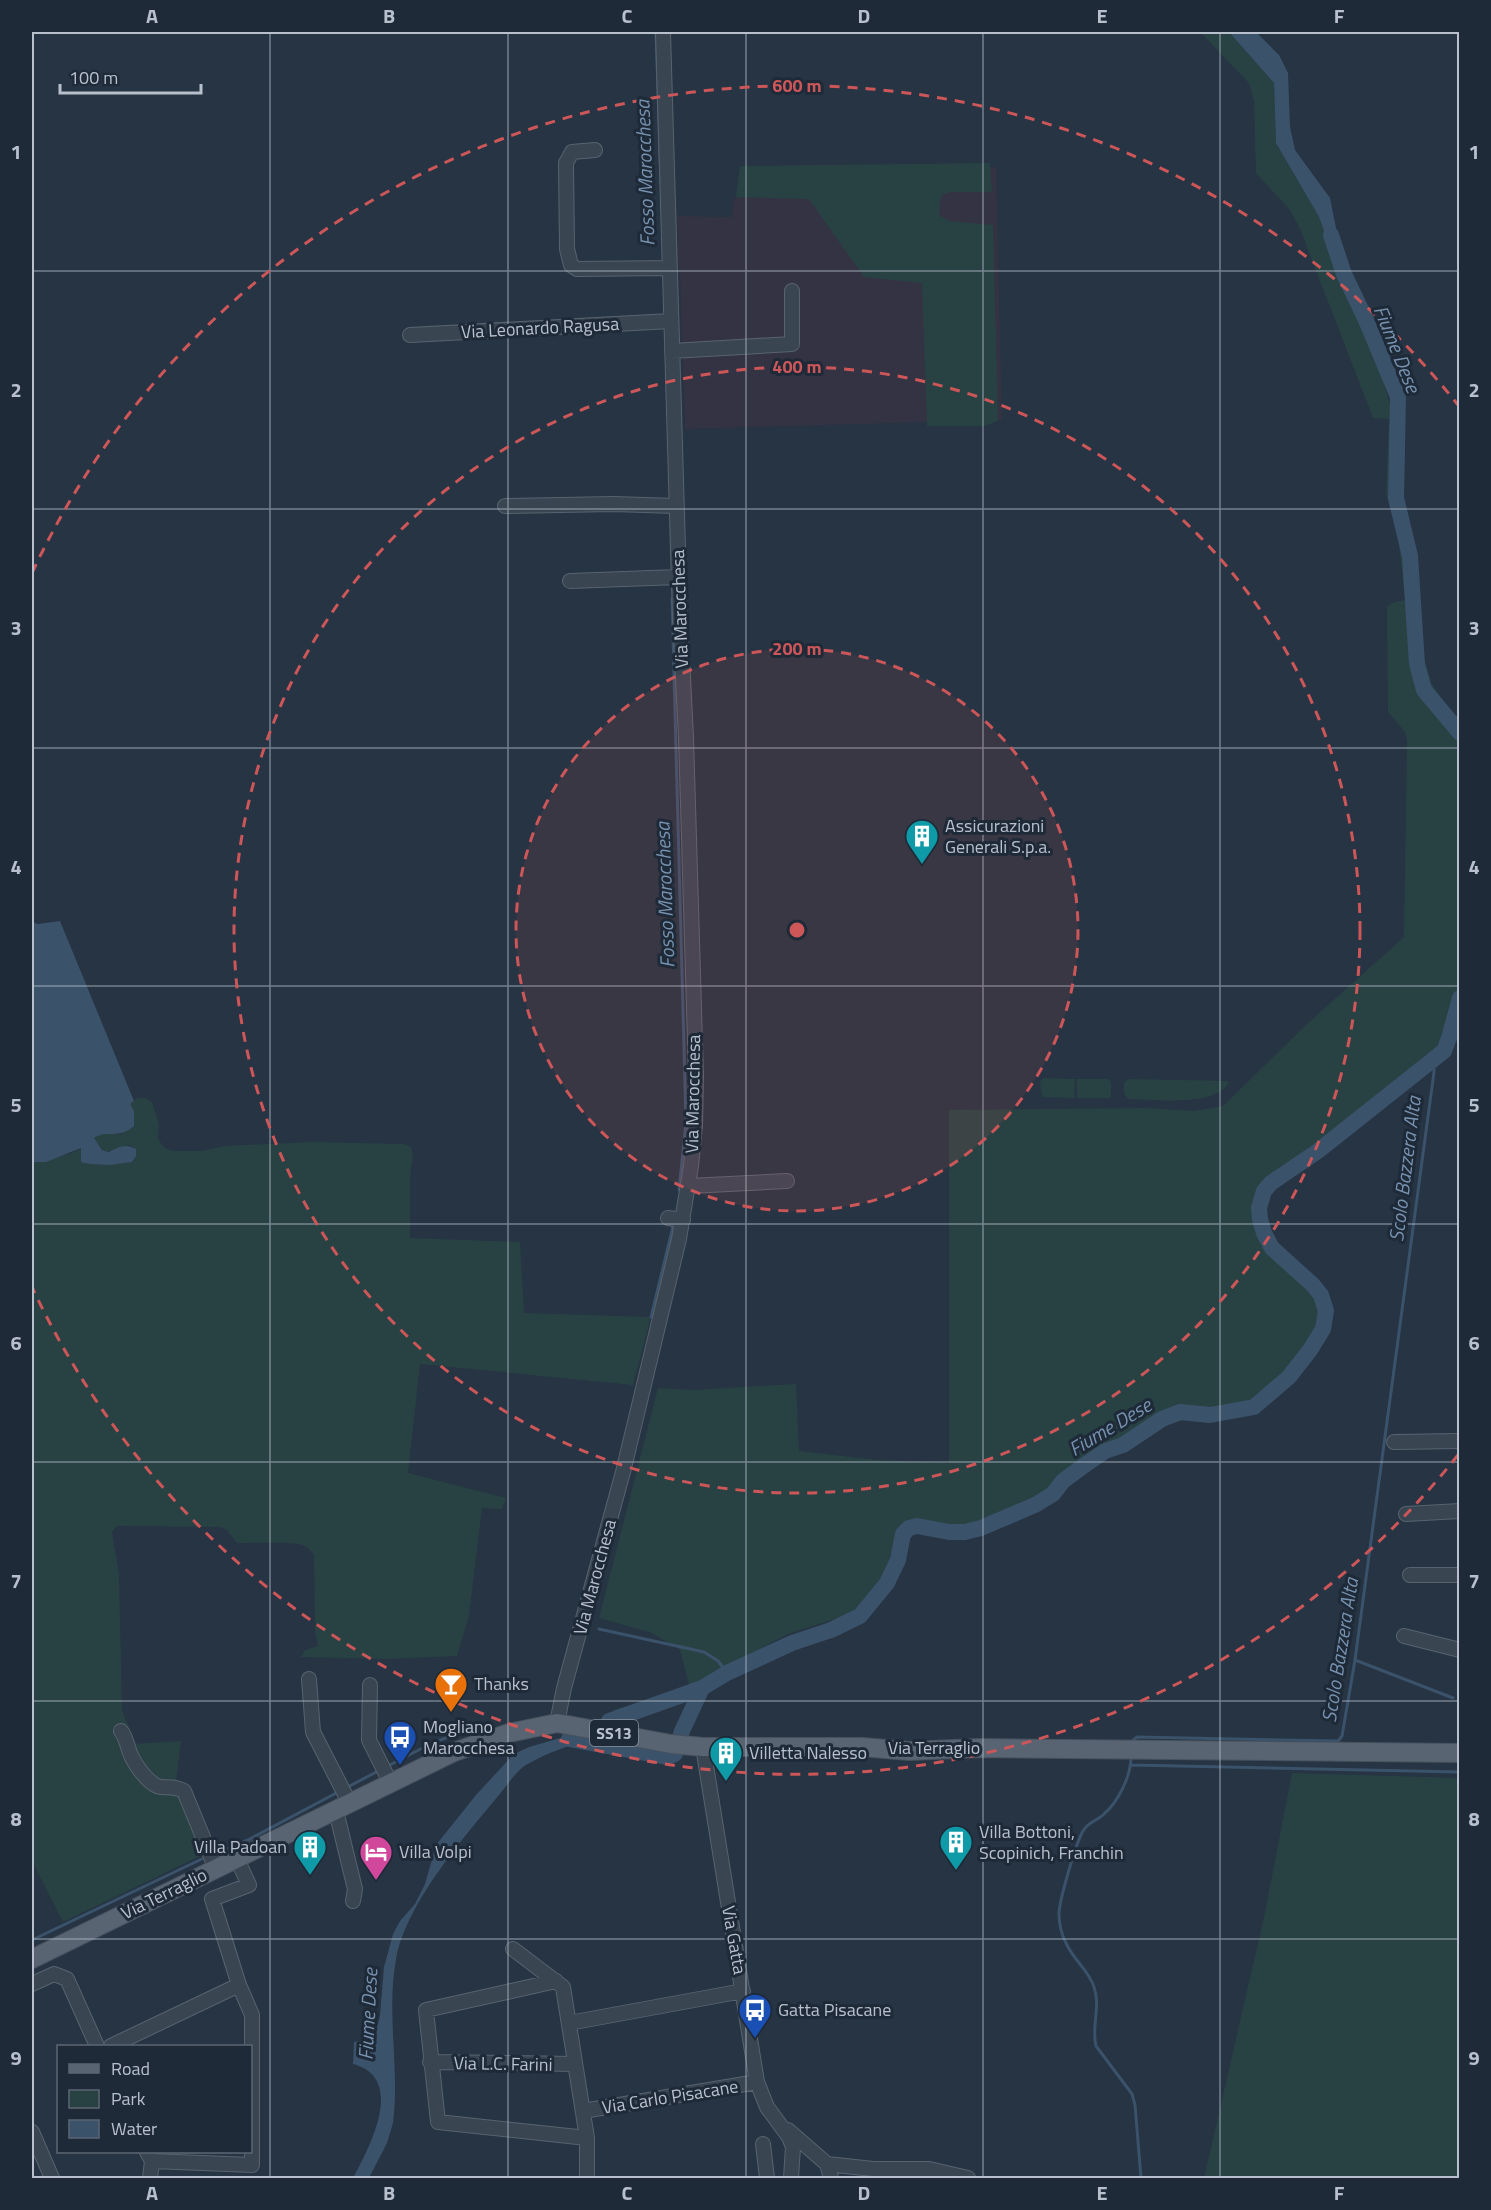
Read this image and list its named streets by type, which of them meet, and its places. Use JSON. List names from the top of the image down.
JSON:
{
  "streets": {
    "main road": ["SS13", "Via Terraglio"],
    "street": [
      "Via Leonardo Ragusa",
      "Via Marocchesa",
      "Via Gatta",
      "Via L.C. Farini",
      "Via Carlo Pisacane"
    ]
  },
  "crossings": [
    ["Via Leonardo Ragusa", "Via Marocchesa"],
    ["Via Marocchesa", "Via Terraglio"],
    ["Via Terraglio", "Via Gatta"],
    ["Via Gatta", "Via Carlo Pisacane"]
  ],
  "water": ["Fosso Marocchesa", "Fiume Dese", "Scolo Bazzera Alta"],
  "places": {
    "building": [
      "Assicurazioni Generali S.p.a.",
      "Villetta Nalesso",
      "Villa Bottoni, Scopinich, Franchin",
      "Villa Padoan"
    ],
    "bar": ["Thanks"],
    "bus stop": ["Mogliano Marocchesa", "Gatta Pisacane"],
    "hotel": ["Villa Volpi"]
  },
  "legend": ["Road", "Park", "Water"],
  "scale_bar": "100 m",
  "grid": {
    "columns": [
      "A",
      "B",
      "C",
      "D",
      "E",
      "F"
    ],
    "rows": [
      "1",
      "2",
      "3",
      "4",
      "5",
      "6",
      "7",
      "8",
      "9"
    ]
  },
  "rings": ["600 m", "400 m", "200 m"]
}
